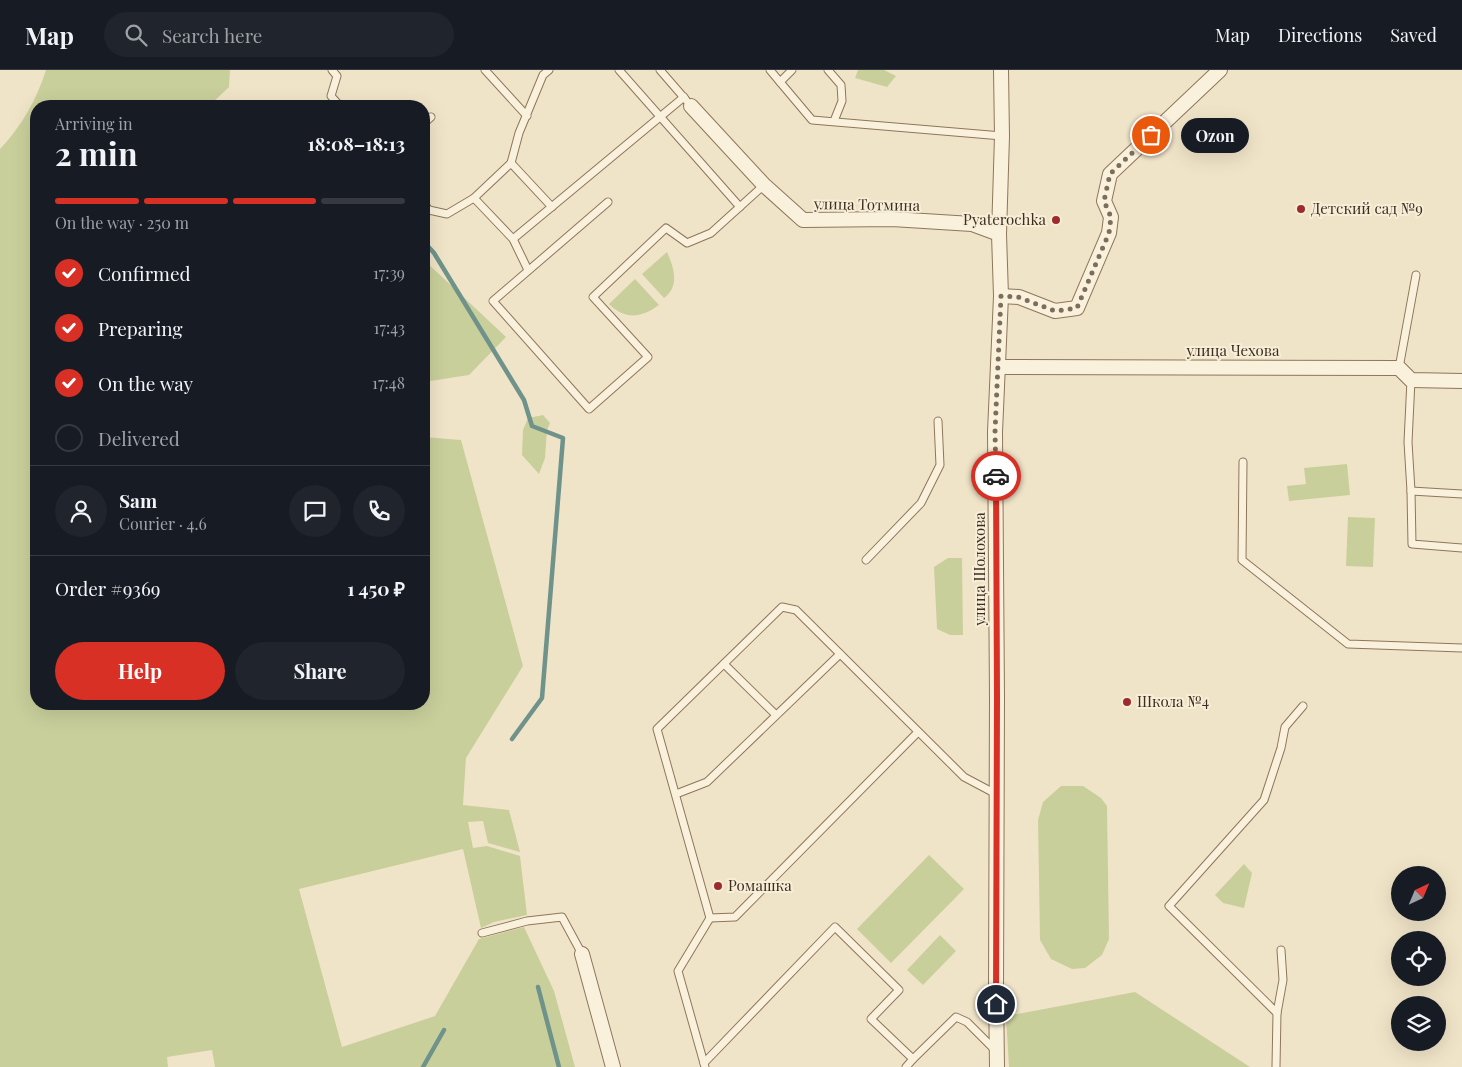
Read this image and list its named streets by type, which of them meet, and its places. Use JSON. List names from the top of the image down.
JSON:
{
  "streets": {
    "street": ["улица Тотмина", "улица Чехова", "улица Шолохова"]
  },
  "crossings": [
    ["улица Тотмина", "улица Шолохова"],
    ["улица Чехова", "улица Шолохова"]
  ],
  "places": [
    "Ozon",
    "Детский сад №9",
    "Pyaterochka",
    "Школа №4",
    "Ромашка"
  ],
  "north": "top right",
  "page": {
    "header": "Map",
    "search": "Search here",
    "nav": ["Map", "Directions", "Saved"],
    "heading": ["2 min", "Arriving in", "18:08–18:13"],
    "panel": [
      "Sam",
      "Courier · 4.6",
      "Order #9369",
      "1 450 ₽"
    ],
    "bubble": "Ozon",
    "bar": "On the way · 250 m",
    "list": [
      ["Confirmed", "17:39"],
      ["Preparing", "17:43"],
      ["On the way", "17:48"],
      "Delivered"
    ],
    "buttons": ["Help", "Share"]
  }
}
